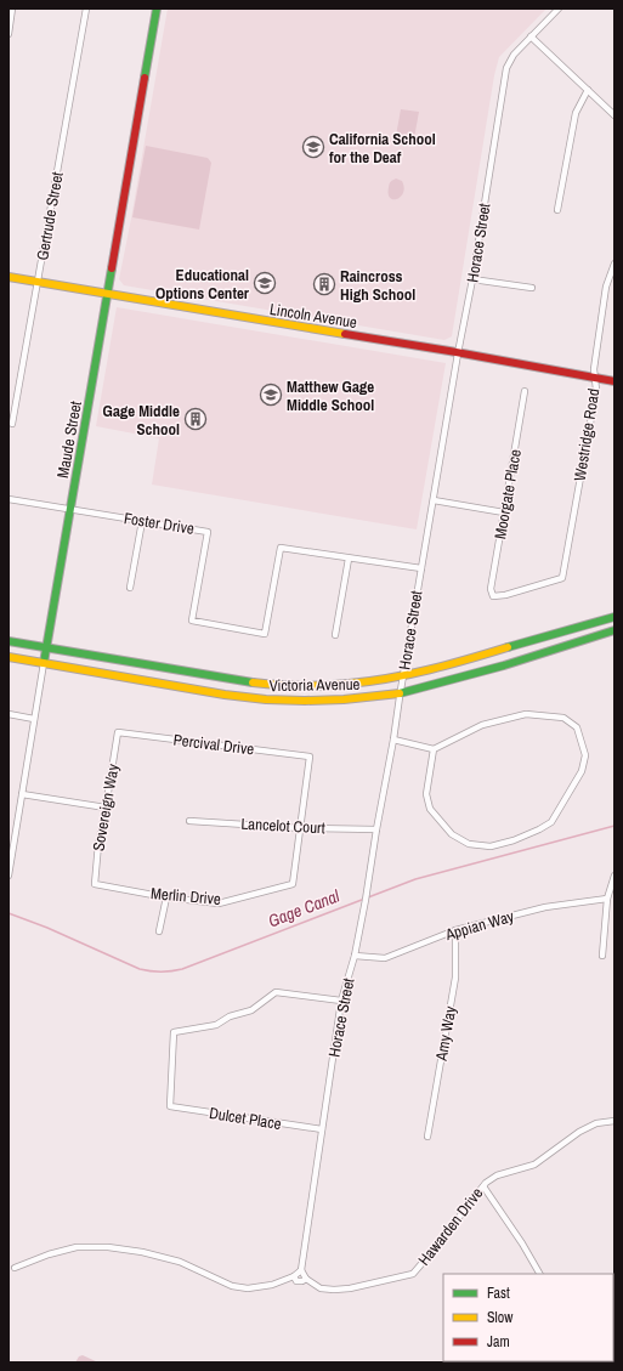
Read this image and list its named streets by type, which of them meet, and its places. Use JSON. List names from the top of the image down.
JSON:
{
  "streets": {
    "street": [
      "Gertrude Street",
      "Horace Street",
      "Lincoln Avenue",
      "Westridge Road",
      "Maude Street",
      "Moorgate Place",
      "Foster Drive",
      "Victoria Avenue",
      "Percival Drive",
      "Sovereign Way",
      "Lancelot Court",
      "Merlin Drive",
      "Appian Way",
      "Amy Way",
      "Dulcet Place",
      "Hawarden Drive"
    ]
  },
  "crossings": [
    ["Gertrude Street", "Lincoln Avenue"],
    ["Horace Street", "Lincoln Avenue"],
    ["Horace Street", "Foster Drive"],
    ["Horace Street", "Victoria Avenue"],
    ["Horace Street", "Lancelot Court"],
    ["Horace Street", "Appian Way"],
    ["Horace Street", "Dulcet Place"],
    ["Horace Street", "Hawarden Drive"],
    ["Lincoln Avenue", "Westridge Road"],
    ["Lincoln Avenue", "Maude Street"],
    ["Westridge Road", "Moorgate Place"],
    ["Maude Street", "Foster Drive"],
    ["Maude Street", "Victoria Avenue"],
    ["Percival Drive", "Sovereign Way"],
    ["Percival Drive", "Merlin Drive"],
    ["Sovereign Way", "Merlin Drive"],
    ["Lancelot Court", "Merlin Drive"],
    ["Appian Way", "Amy Way"]
  ],
  "water": ["Gage Canal"],
  "places": {
    "school or university": ["California School for the Deaf", "Educational Options Center", "Matthew Gage Middle School"],
    "building": ["Raincross High School", "Gage Middle School"]
  },
  "legend": ["Fast", "Slow", "Jam"]
}
